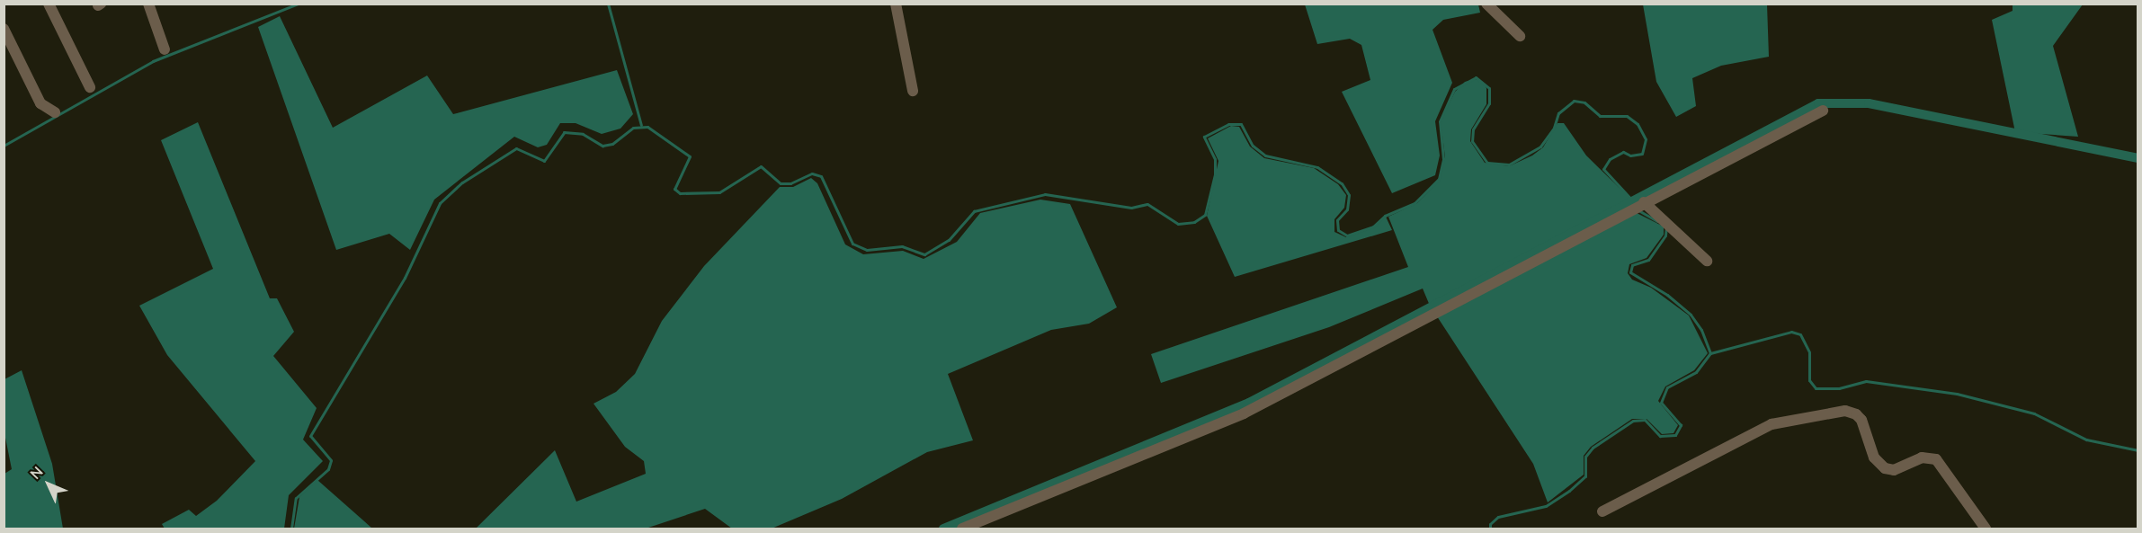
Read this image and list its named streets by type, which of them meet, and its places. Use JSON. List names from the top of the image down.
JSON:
{
  "north": "top left"
}
